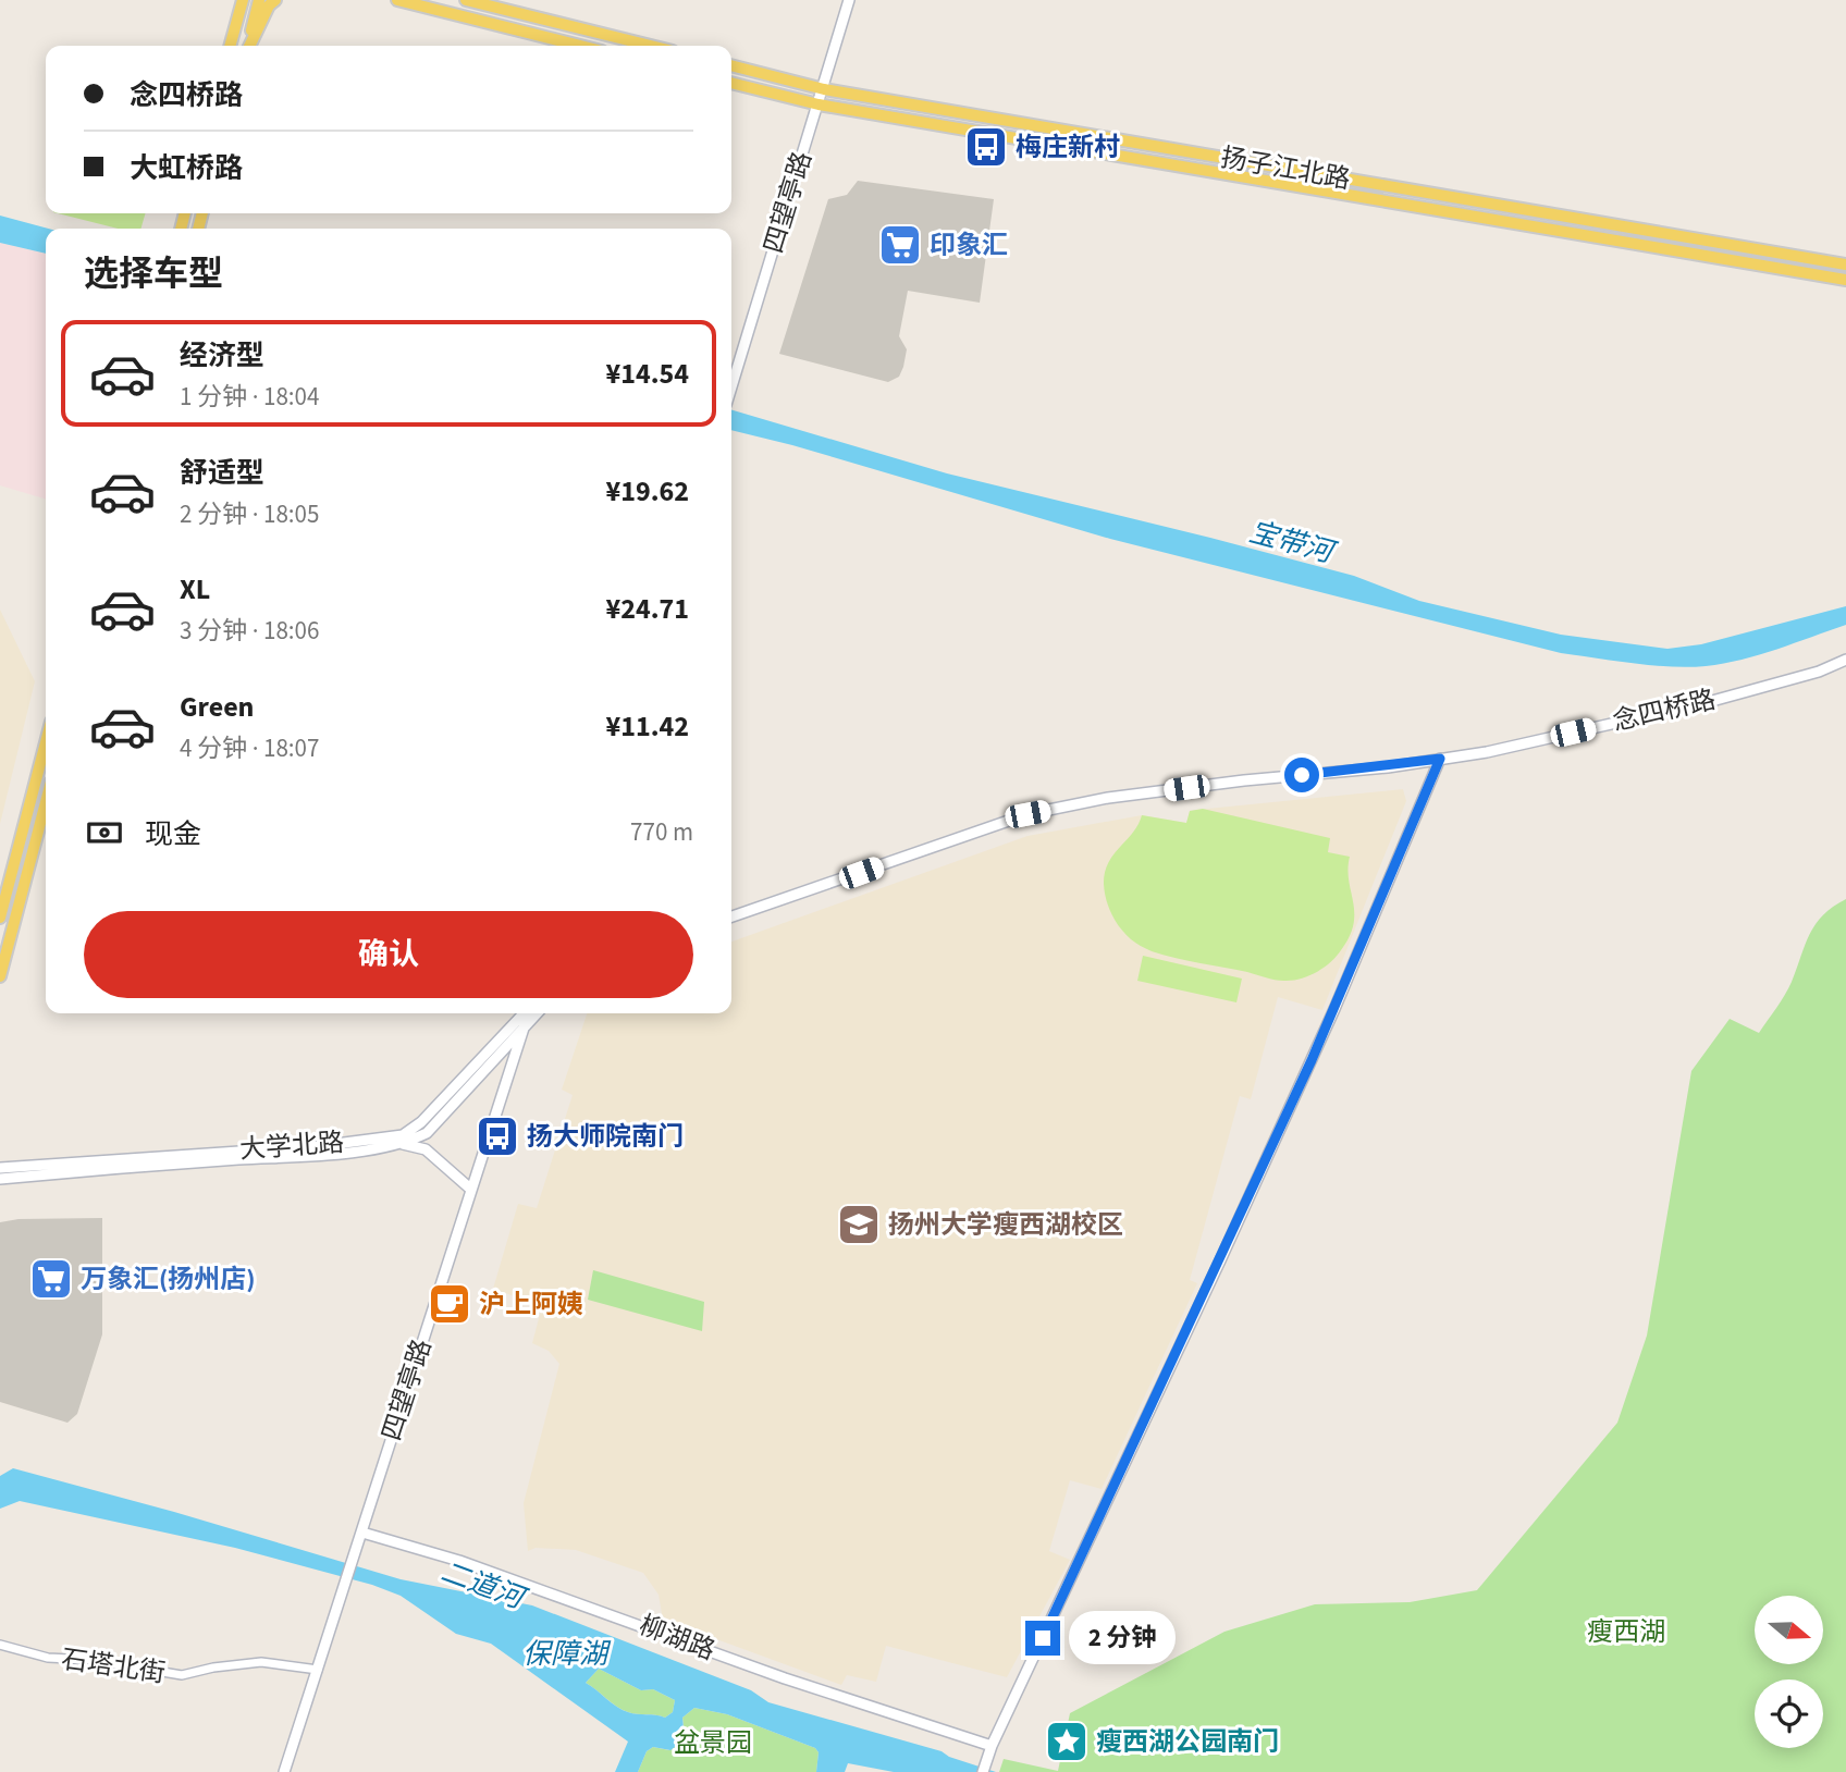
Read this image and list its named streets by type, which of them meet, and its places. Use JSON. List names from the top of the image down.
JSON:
{
  "streets": {
    "main road": ["扬子江北路"],
    "street": [
      "四望亭路",
      "念四桥路",
      "大学北路",
      "柳湖路",
      "石塔北街"
    ]
  },
  "crossings": [
    ["扬子江北路", "四望亭路"],
    ["四望亭路", "大学北路"],
    ["四望亭路", "柳湖路"],
    ["四望亭路", "石塔北街"]
  ],
  "water": ["宝带河", "二道河", "保障湖"],
  "parks": ["瘦西湖", "盆景园"],
  "places": {
    "bus stop": ["梅庄新村", "扬大师院南门"],
    "supermarket": ["印象汇", "万象汇(扬州店)"],
    "school or university": ["扬州大学瘦西湖校区"],
    "cafe": ["沪上阿姨"],
    "place": ["瘦西湖公园南门"]
  },
  "north": "right",
  "page": {
    "banner": ["念四桥路", "大虹桥路"],
    "heading": "选择车型",
    "list": [
      {
        "name": "经济型",
        "note": "1 分钟 · 18:04",
        "value": "¥14.54"
      },
      {
        "name": "舒适型",
        "note": "2 分钟 · 18:05",
        "value": "¥19.62"
      },
      {
        "name": "XL",
        "note": "3 分钟 · 18:06",
        "value": "¥24.71"
      },
      {
        "name": "Green",
        "note": "4 分钟 · 18:07",
        "value": "¥11.42"
      }
    ],
    "pay": ["现金", "770 m"],
    "buttons": "确认",
    "bubble": "2 分钟"
  }
}
